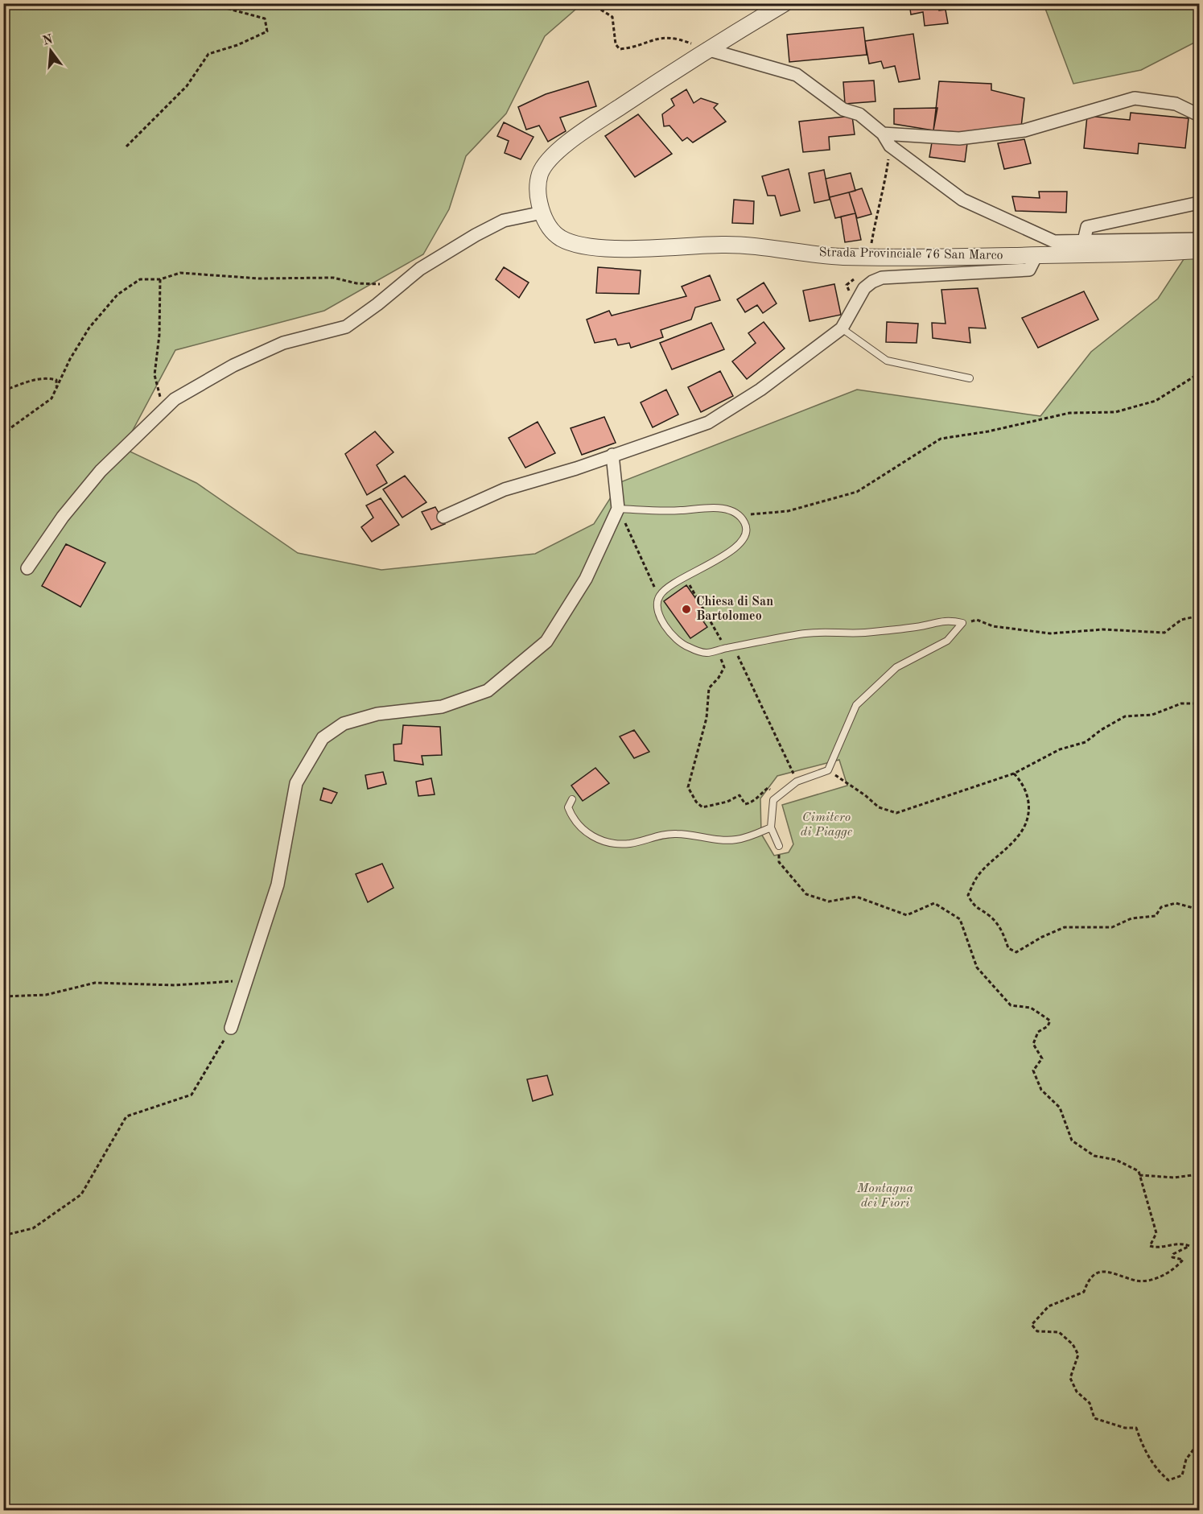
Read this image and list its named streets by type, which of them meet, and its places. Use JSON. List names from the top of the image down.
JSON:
{
  "streets": {
    "street": ["Strada Provinciale 76 San Marco"]
  },
  "parks": ["Cimitero di Piagge", "Montagna dei Fiori"],
  "places": ["Chiesa di San Bartolomeo"],
  "north": "top"
}
